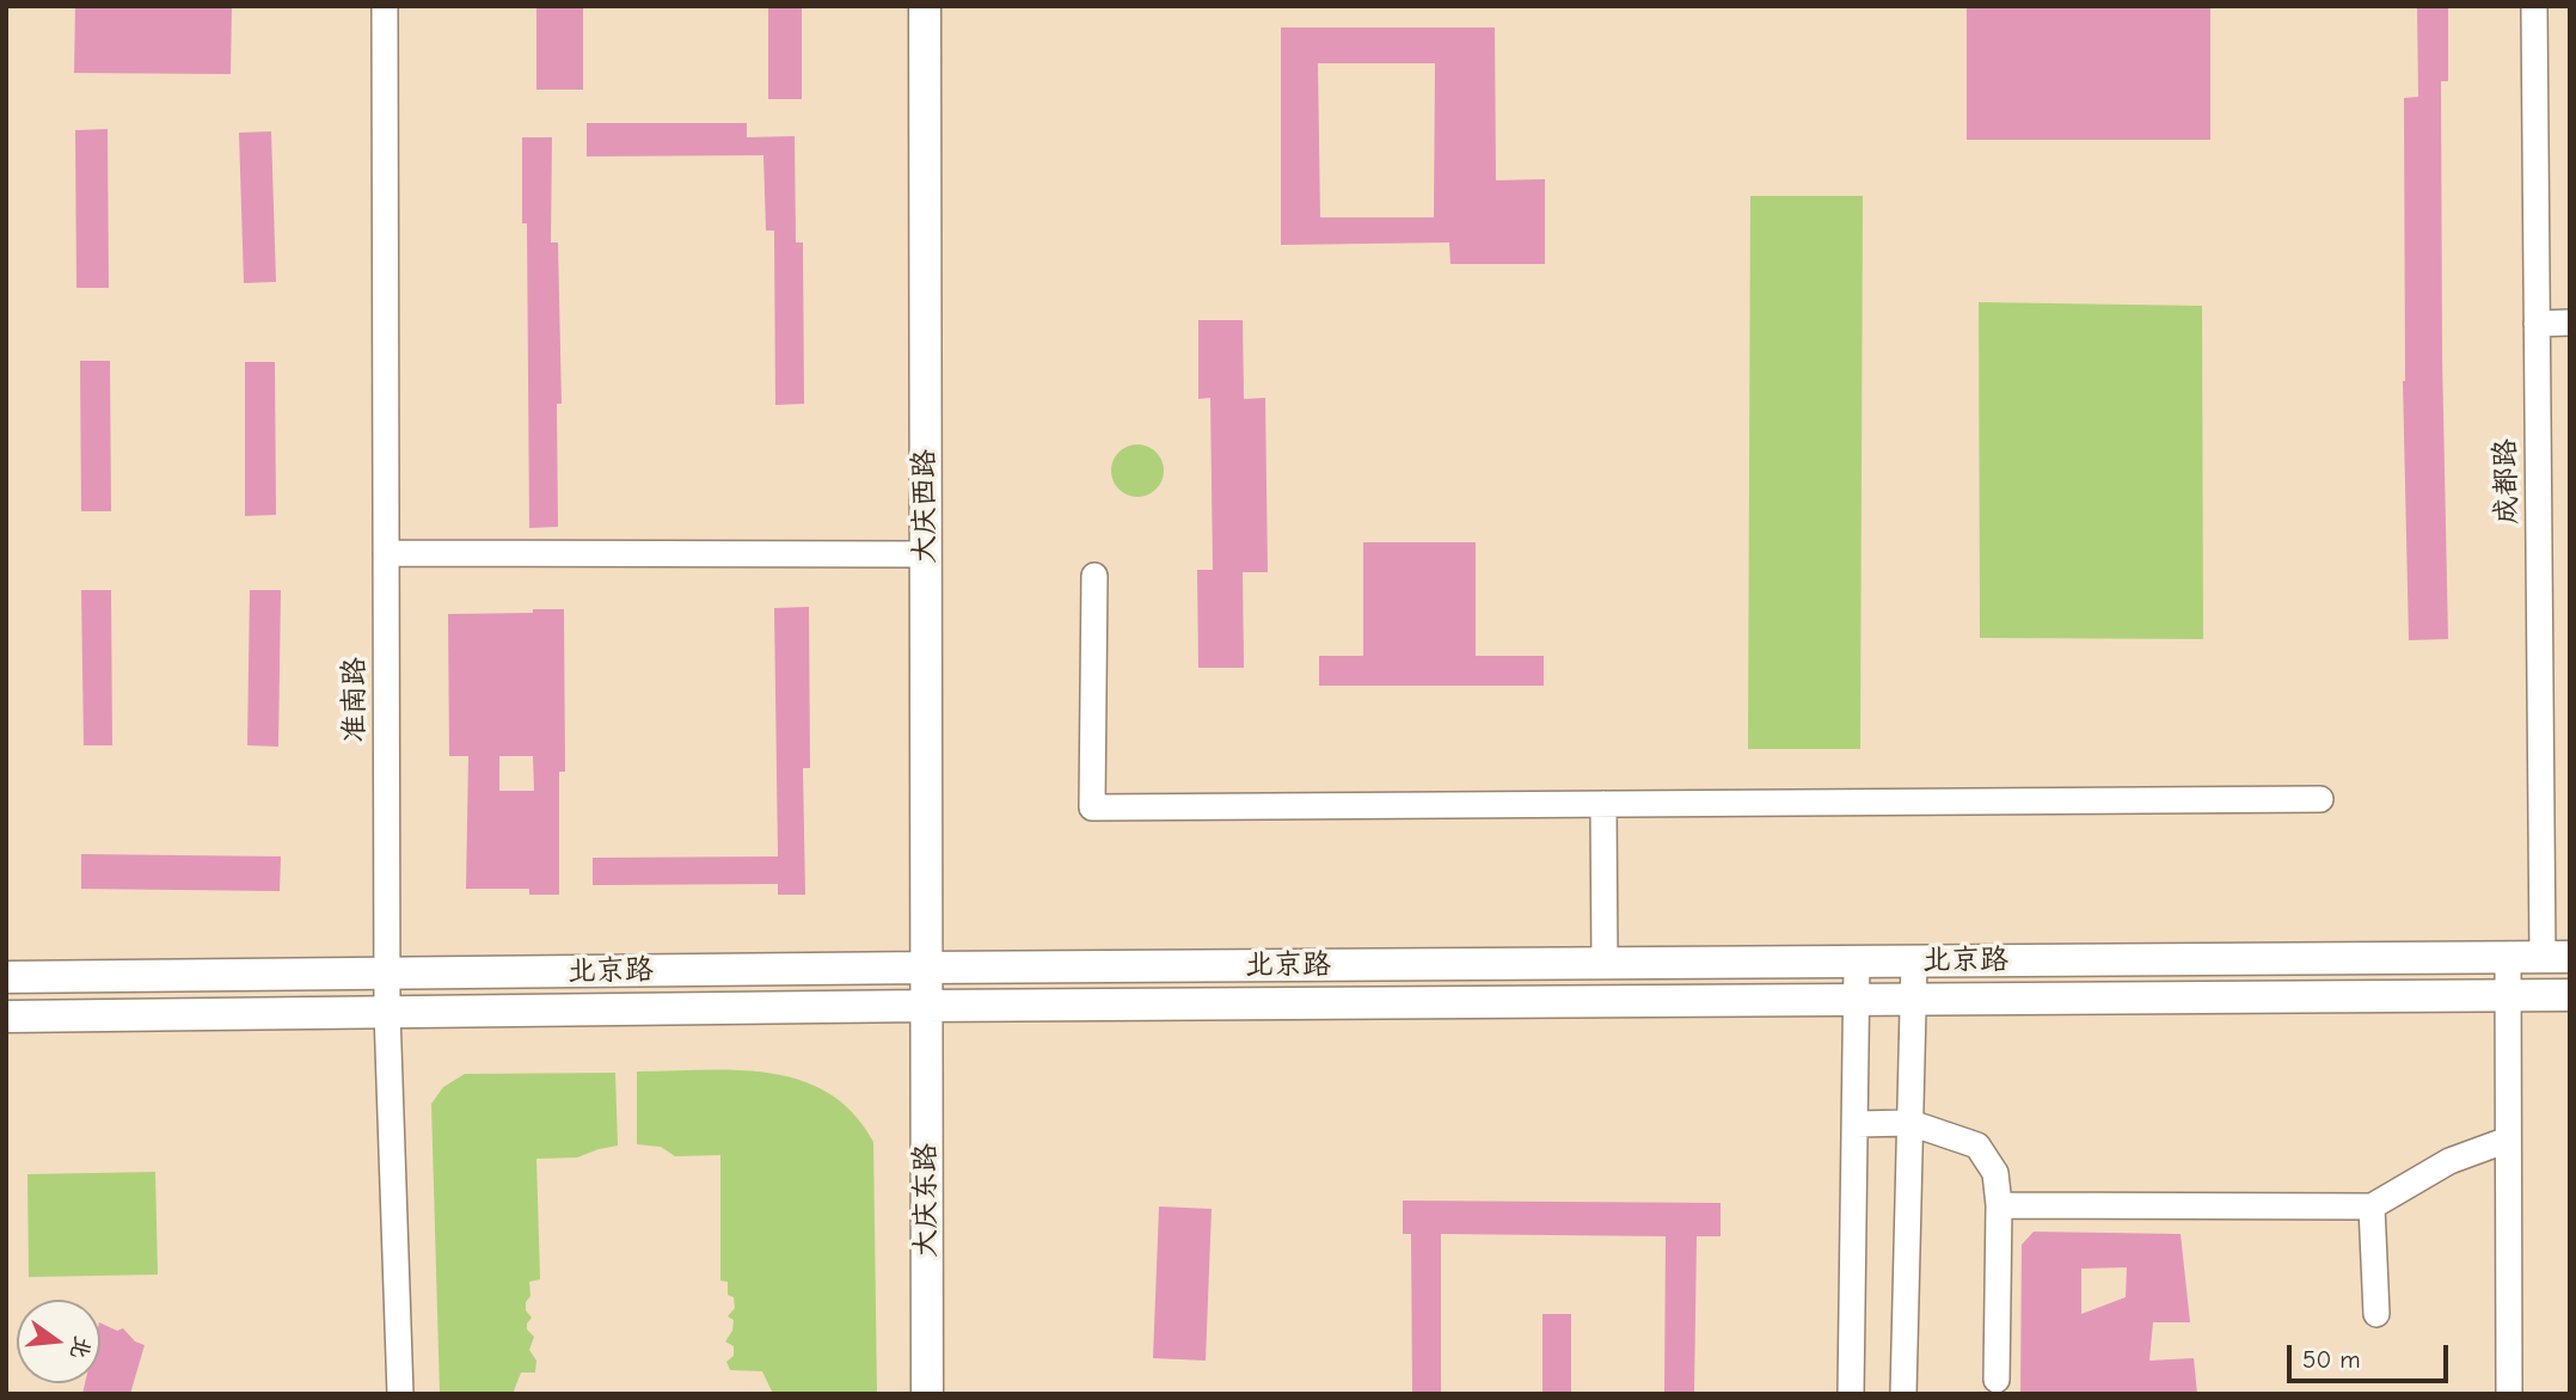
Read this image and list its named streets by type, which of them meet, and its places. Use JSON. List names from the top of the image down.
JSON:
{
  "streets": {
    "main road": ["大庆西路", "北京路", "大庆东路"],
    "street": ["成都路", "准南路"]
  },
  "crossings": [
    ["成都路", "北京路"],
    ["大庆西路", "北京路"],
    ["大庆西路", "大庆东路"],
    ["准南路", "北京路"],
    ["北京路", "大庆东路"]
  ],
  "scale_bar": "50 m",
  "north": "right"
}
